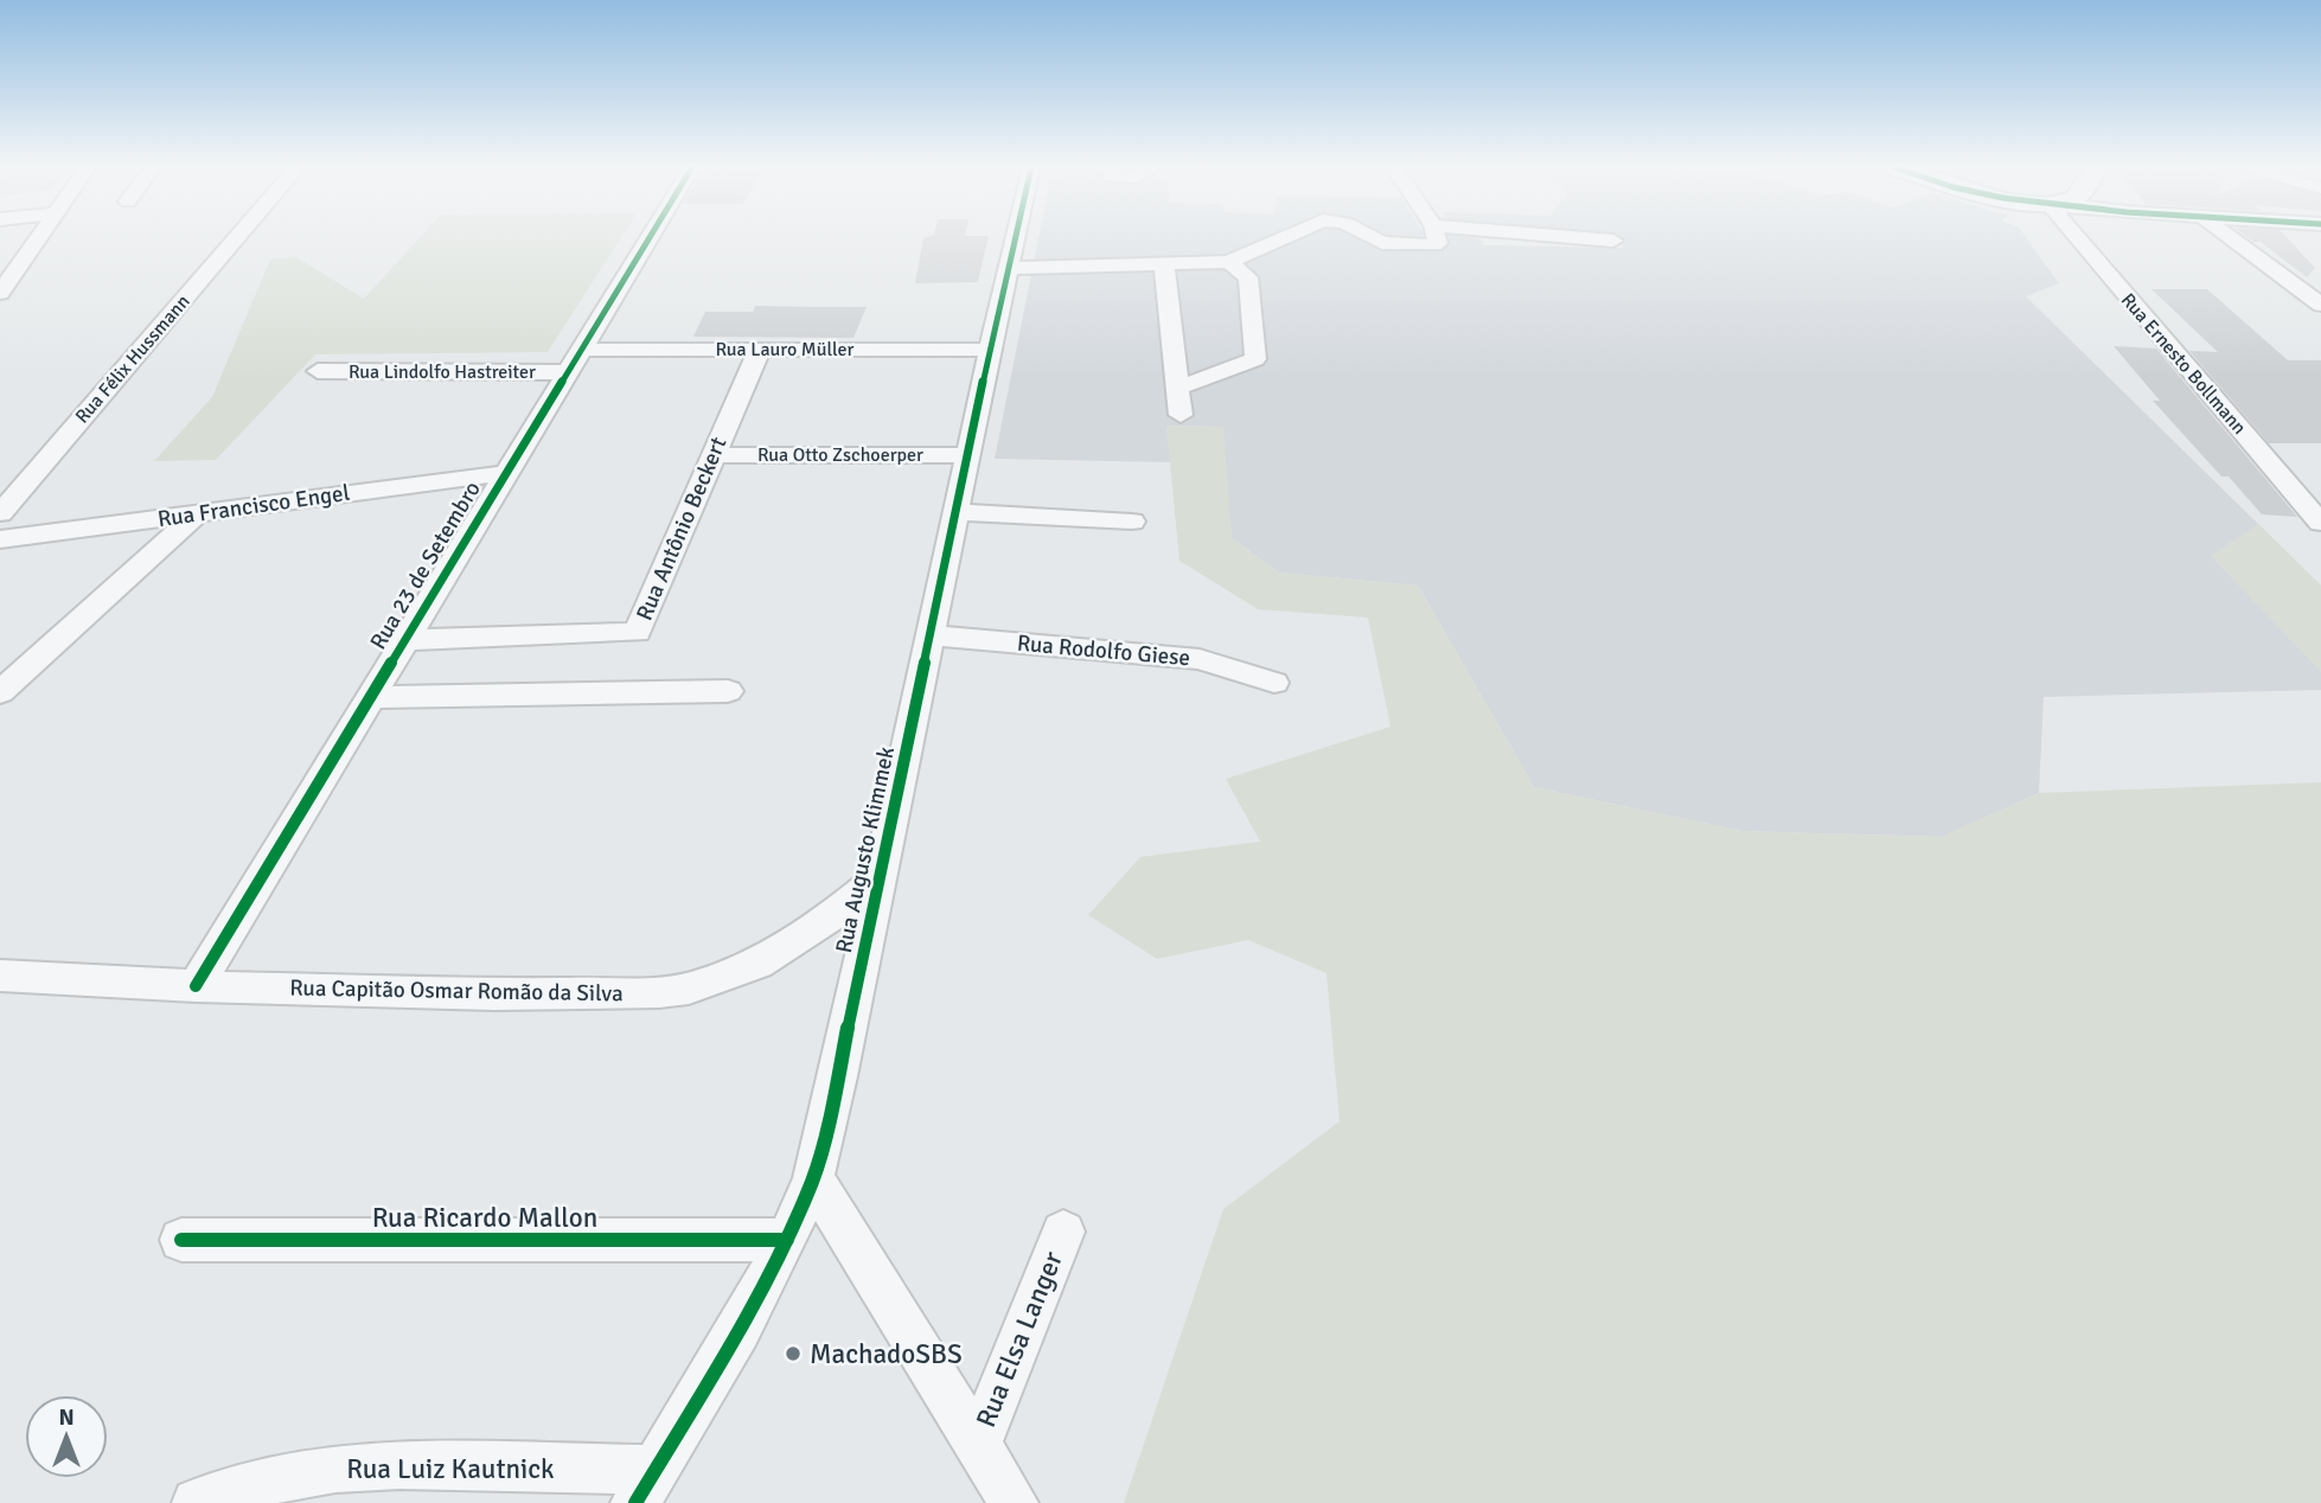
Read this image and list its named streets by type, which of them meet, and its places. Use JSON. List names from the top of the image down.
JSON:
{
  "streets": {
    "street": [
      "Rua Lauro Müller",
      "Rua Félix Hussmann",
      "Rua Ernesto Bollmann",
      "Rua Lindolfo Hastreiter",
      "Rua Otto Zschoerper",
      "Rua Francisco Engel",
      "Rua Antônio Beckert",
      "Rua 23 de Setembro",
      "Rua Rodolfo Giese",
      "Rua Augusto Klimmek",
      "Rua Capitão Osmar Romão da Silva",
      "Rua Ricardo Mallon",
      "Rua Elsa Langer",
      "Rua Luiz Kautnick"
    ]
  },
  "crossings": [
    ["Rua Lauro Müller", "Rua Lindolfo Hastreiter"],
    ["Rua Lauro Müller", "Rua Antônio Beckert"],
    ["Rua Lauro Müller", "Rua 23 de Setembro"],
    ["Rua Lauro Müller", "Rua Augusto Klimmek"],
    ["Rua Lindolfo Hastreiter", "Rua 23 de Setembro"],
    ["Rua Otto Zschoerper", "Rua Antônio Beckert"],
    ["Rua Otto Zschoerper", "Rua Augusto Klimmek"],
    ["Rua Francisco Engel", "Rua 23 de Setembro"],
    ["Rua Antônio Beckert", "Rua 23 de Setembro"],
    ["Rua 23 de Setembro", "Rua Capitão Osmar Romão da Silva"],
    ["Rua Rodolfo Giese", "Rua Augusto Klimmek"],
    ["Rua Augusto Klimmek", "Rua Capitão Osmar Romão da Silva"],
    ["Rua Augusto Klimmek", "Rua Ricardo Mallon"],
    ["Rua Augusto Klimmek", "Rua Luiz Kautnick"]
  ],
  "places": ["MachadoSBS"],
  "north": "top"
}
